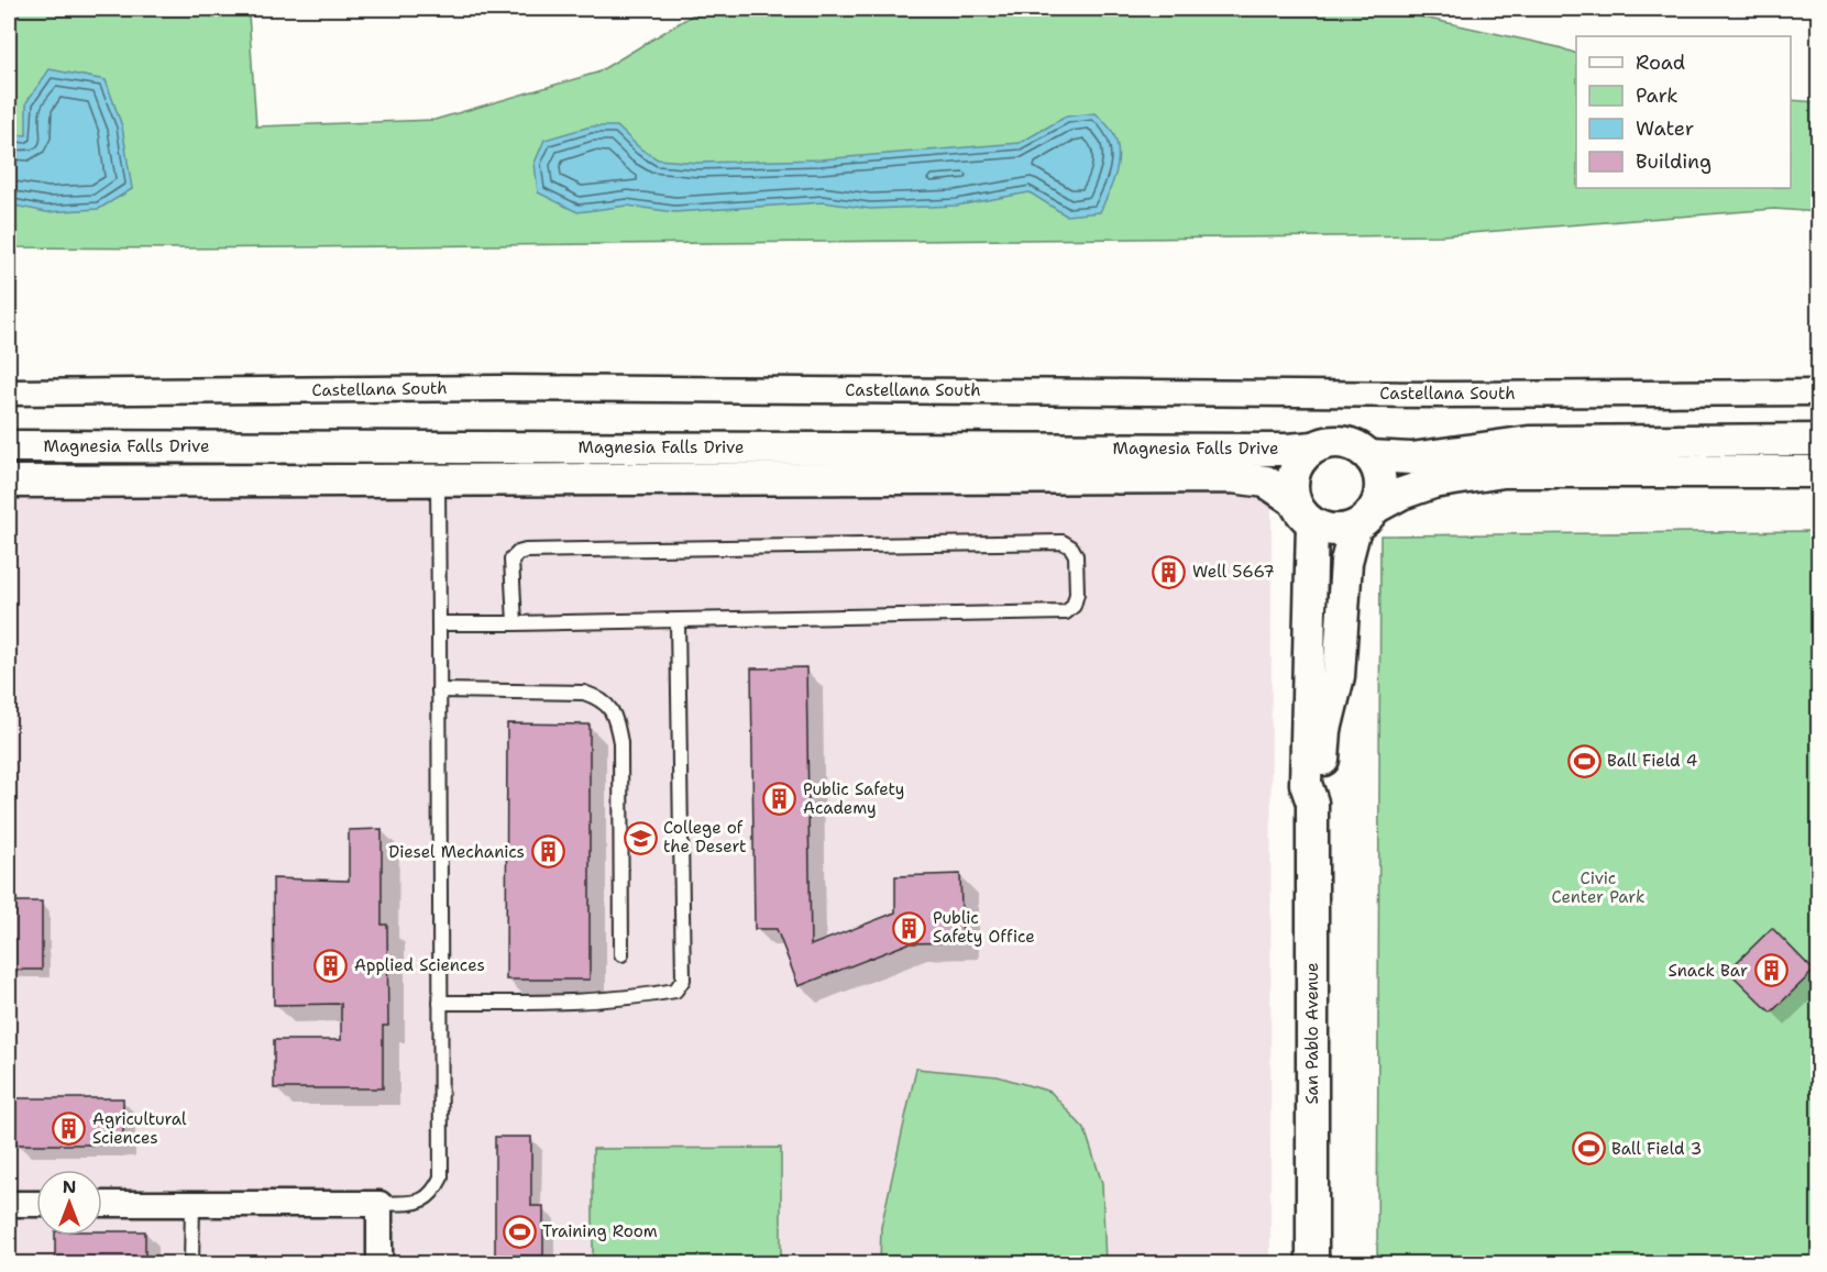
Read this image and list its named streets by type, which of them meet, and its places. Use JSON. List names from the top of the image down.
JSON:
{
  "streets": {
    "street": ["Castellana South", "Magnesia Falls Drive", "San Pablo Avenue"]
  },
  "crossings": [
    ["Magnesia Falls Drive", "San Pablo Avenue"]
  ],
  "parks": ["Civic Center Park"],
  "places": {
    "building": [
      "Well 5667",
      "Public Safety Academy",
      "Diesel Mechanics",
      "Public Safety Office",
      "Applied Sciences",
      "Snack Bar",
      "Agricultural Sciences"
    ],
    "sports": ["Ball Field 4", "Ball Field 3", "Training Room"],
    "school or university": ["College of the Desert"]
  },
  "legend": [
    "Road",
    "Park",
    "Water",
    "Building"
  ],
  "north": "top"
}
